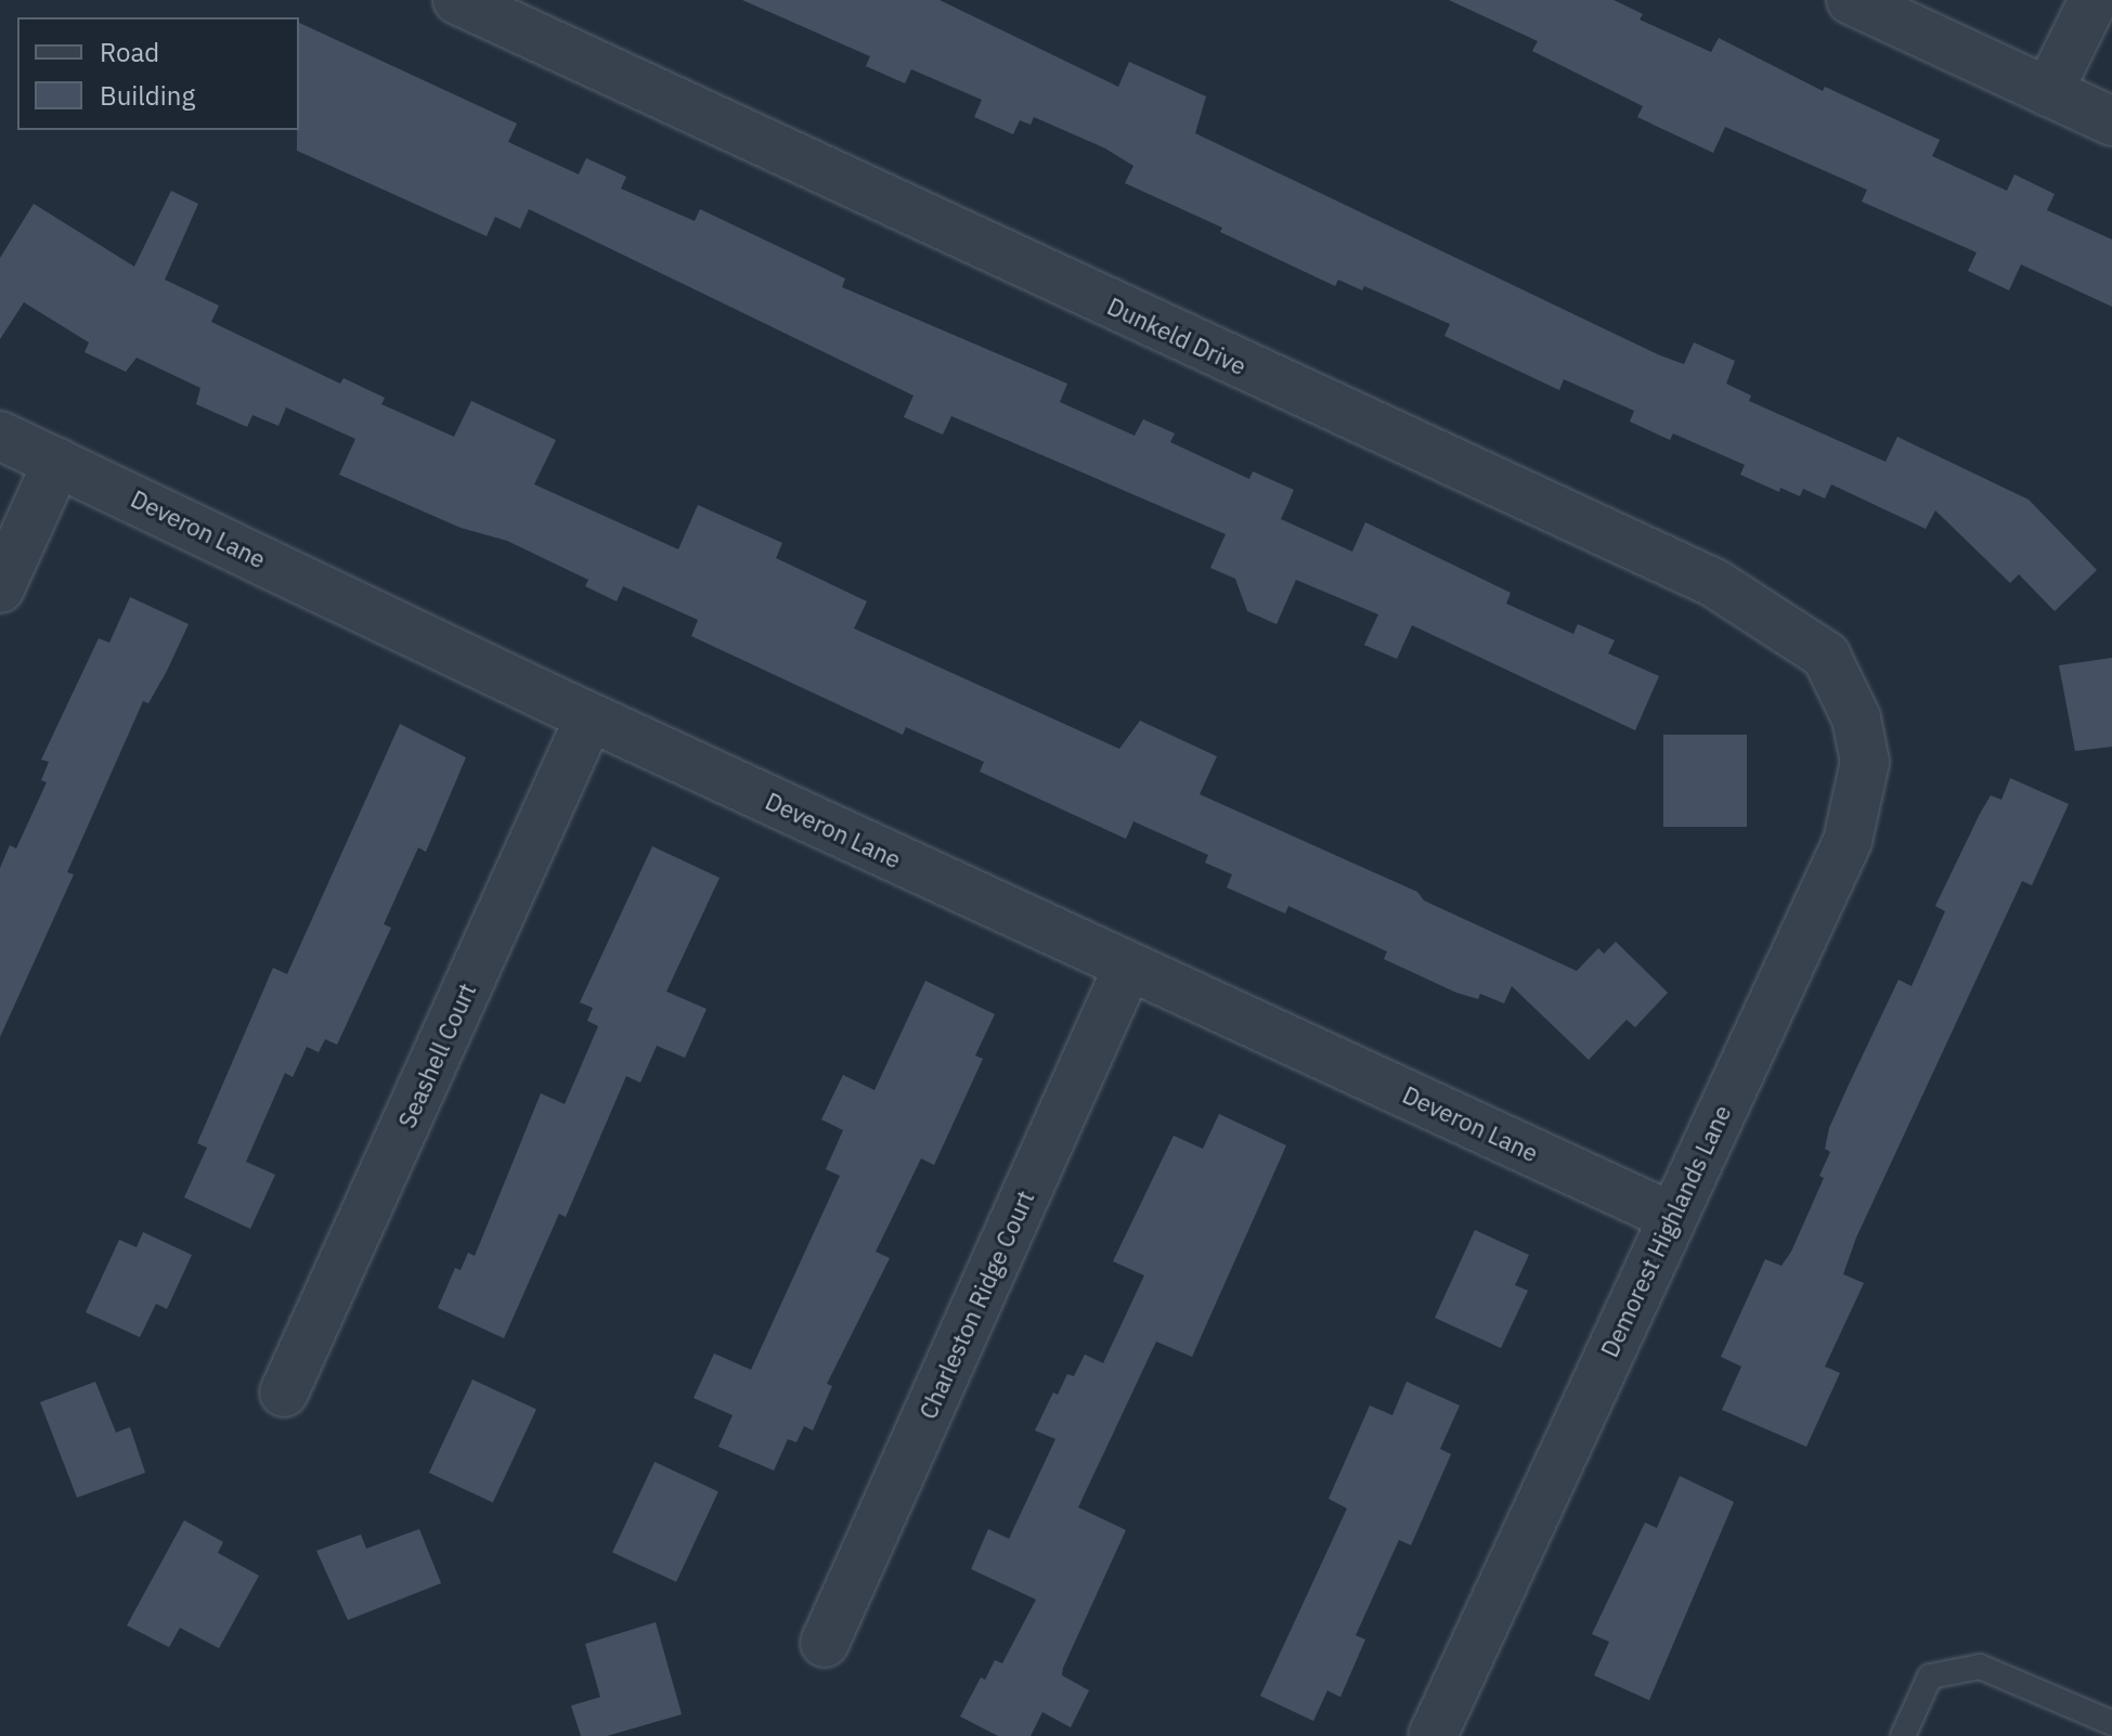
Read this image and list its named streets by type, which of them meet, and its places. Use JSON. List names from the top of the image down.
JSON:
{
  "streets": {
    "street": [
      "Dunkeld Drive",
      "Deveron Lane",
      "Seashell Court",
      "Demorest Highlands Lane",
      "Charleston Ridge Court"
    ]
  },
  "crossings": [
    ["Dunkeld Drive", "Demorest Highlands Lane"],
    ["Deveron Lane", "Seashell Court"],
    ["Deveron Lane", "Demorest Highlands Lane"],
    ["Deveron Lane", "Charleston Ridge Court"]
  ],
  "legend": ["Road", "Building"]
}
